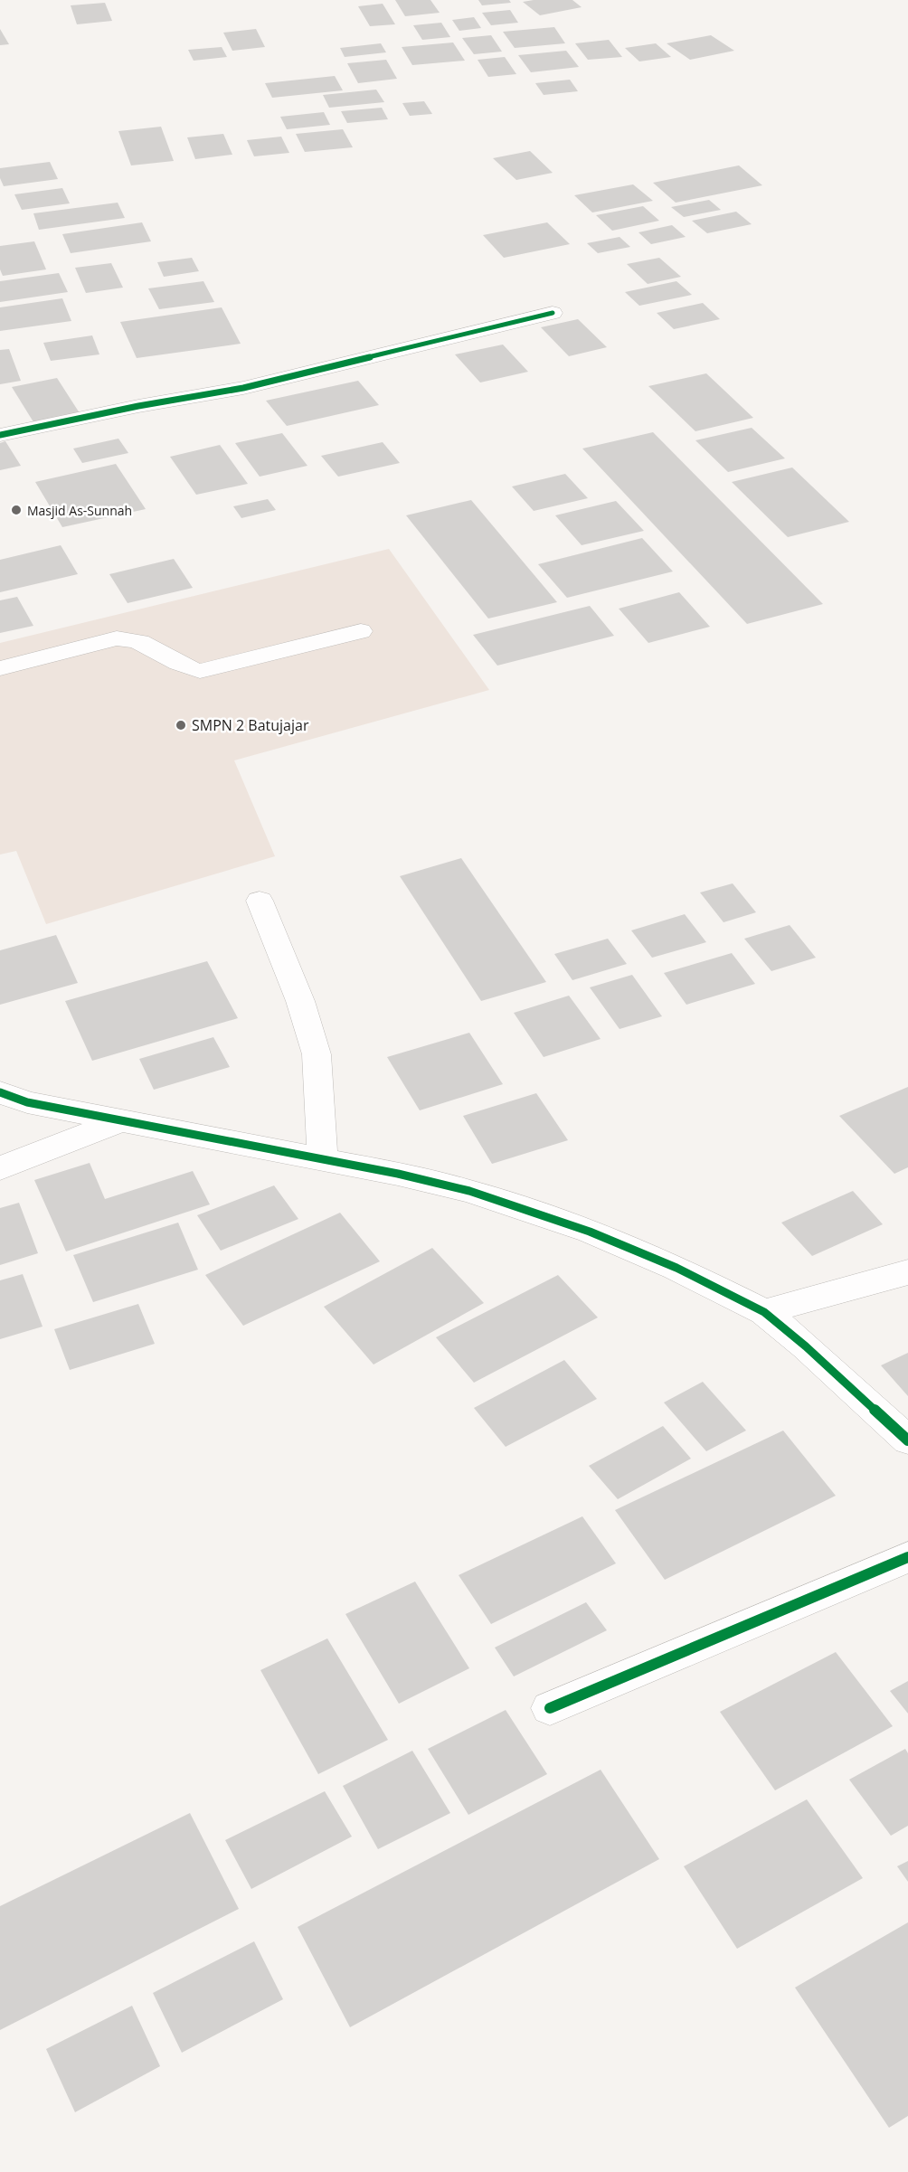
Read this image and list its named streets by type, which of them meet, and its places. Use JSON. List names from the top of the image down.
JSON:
{
  "places": ["Masjid As-Sunnah", "SMPN 2 Batujajar"]
}
